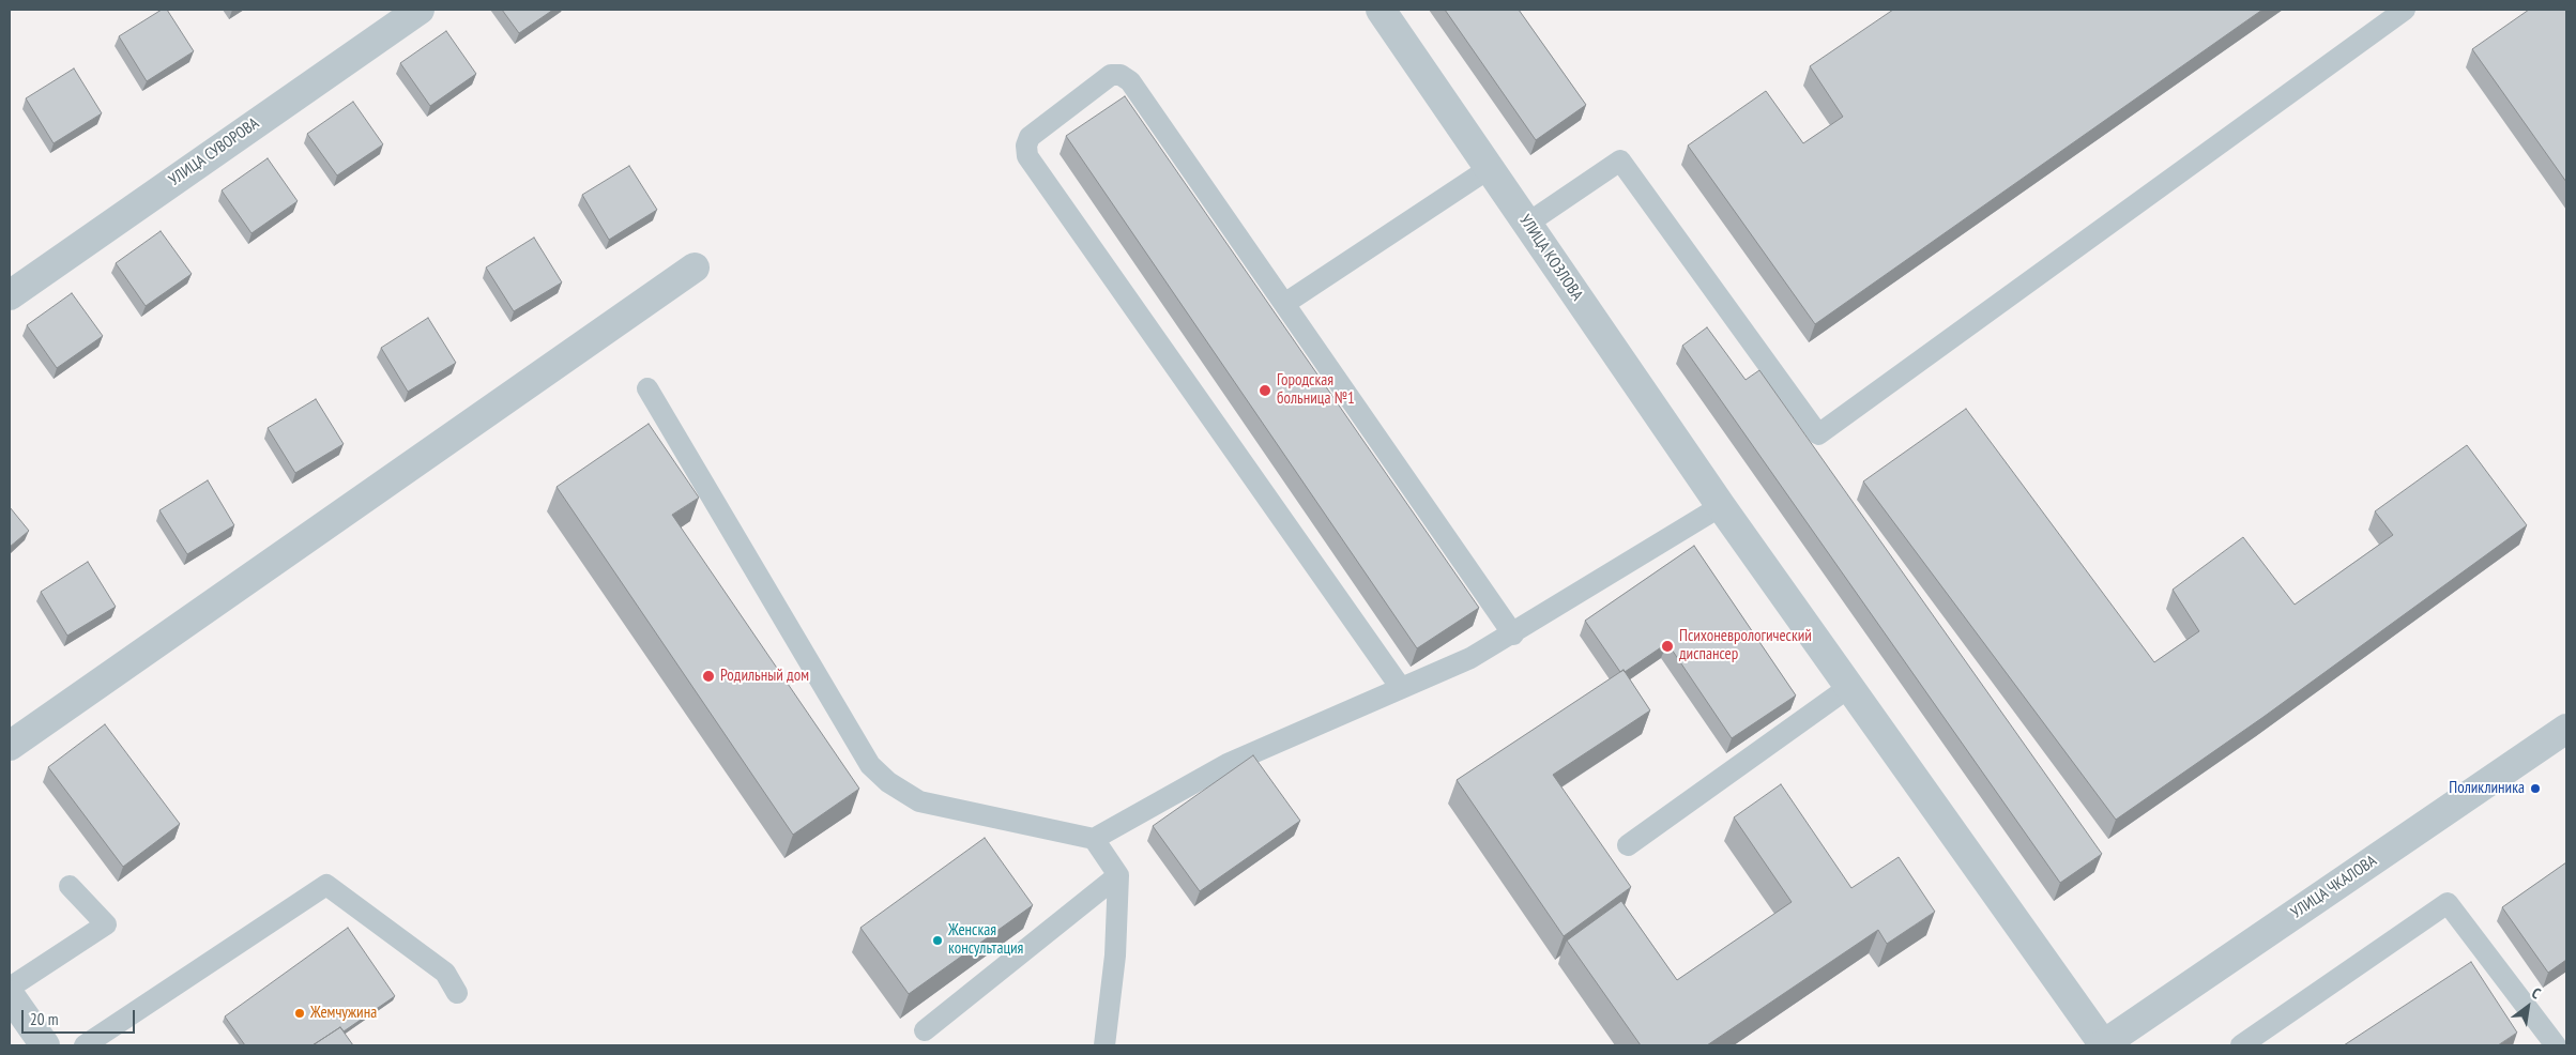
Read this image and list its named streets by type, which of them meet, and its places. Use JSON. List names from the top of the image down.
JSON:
{
  "streets": {
    "street": ["УЛИЦА СУВОРОВА", "УЛИЦА КОЗЛОВА", "УЛИЦА ЧКАЛОВА"]
  },
  "crossings": [
    ["УЛИЦА КОЗЛОВА", "УЛИЦА ЧКАЛОВА"]
  ],
  "places": [
    "Городская больница №1",
    "Психоневрологический диспансер",
    "Родильный дом",
    "Поликлиника",
    "Женская консультация",
    "Жемчужина"
  ],
  "scale_bar": "20 m",
  "north": "top right"
}
